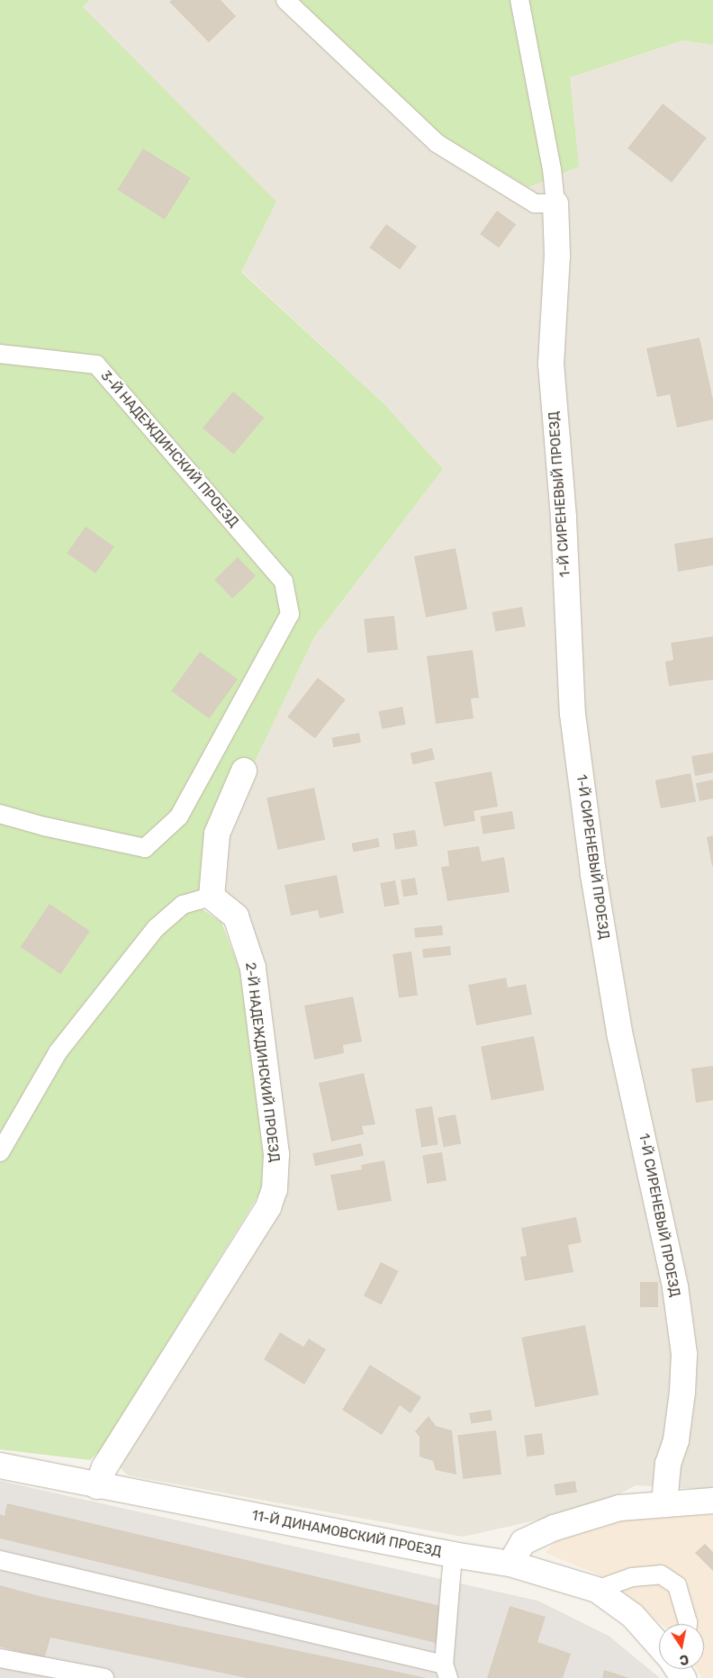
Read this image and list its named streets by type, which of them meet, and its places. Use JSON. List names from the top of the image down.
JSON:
{
  "streets": {
    "street": ["1-Й СИРЕНЕВЫЙ ПРОЕЗД", "2-Й НАДЕЖДИНСКИЙ ПРОЕЗД", "11-Й ДИНАМОВСКИЙ ПРОЕЗД"],
    "lane": ["3-Й НАДЕЖДИНСКИЙ ПРОЕЗД"]
  },
  "crossings": [
    ["2-Й НАДЕЖДИНСКИЙ ПРОЕЗД", "11-Й ДИНАМОВСКИЙ ПРОЕЗД"]
  ],
  "north": "bottom"
}
